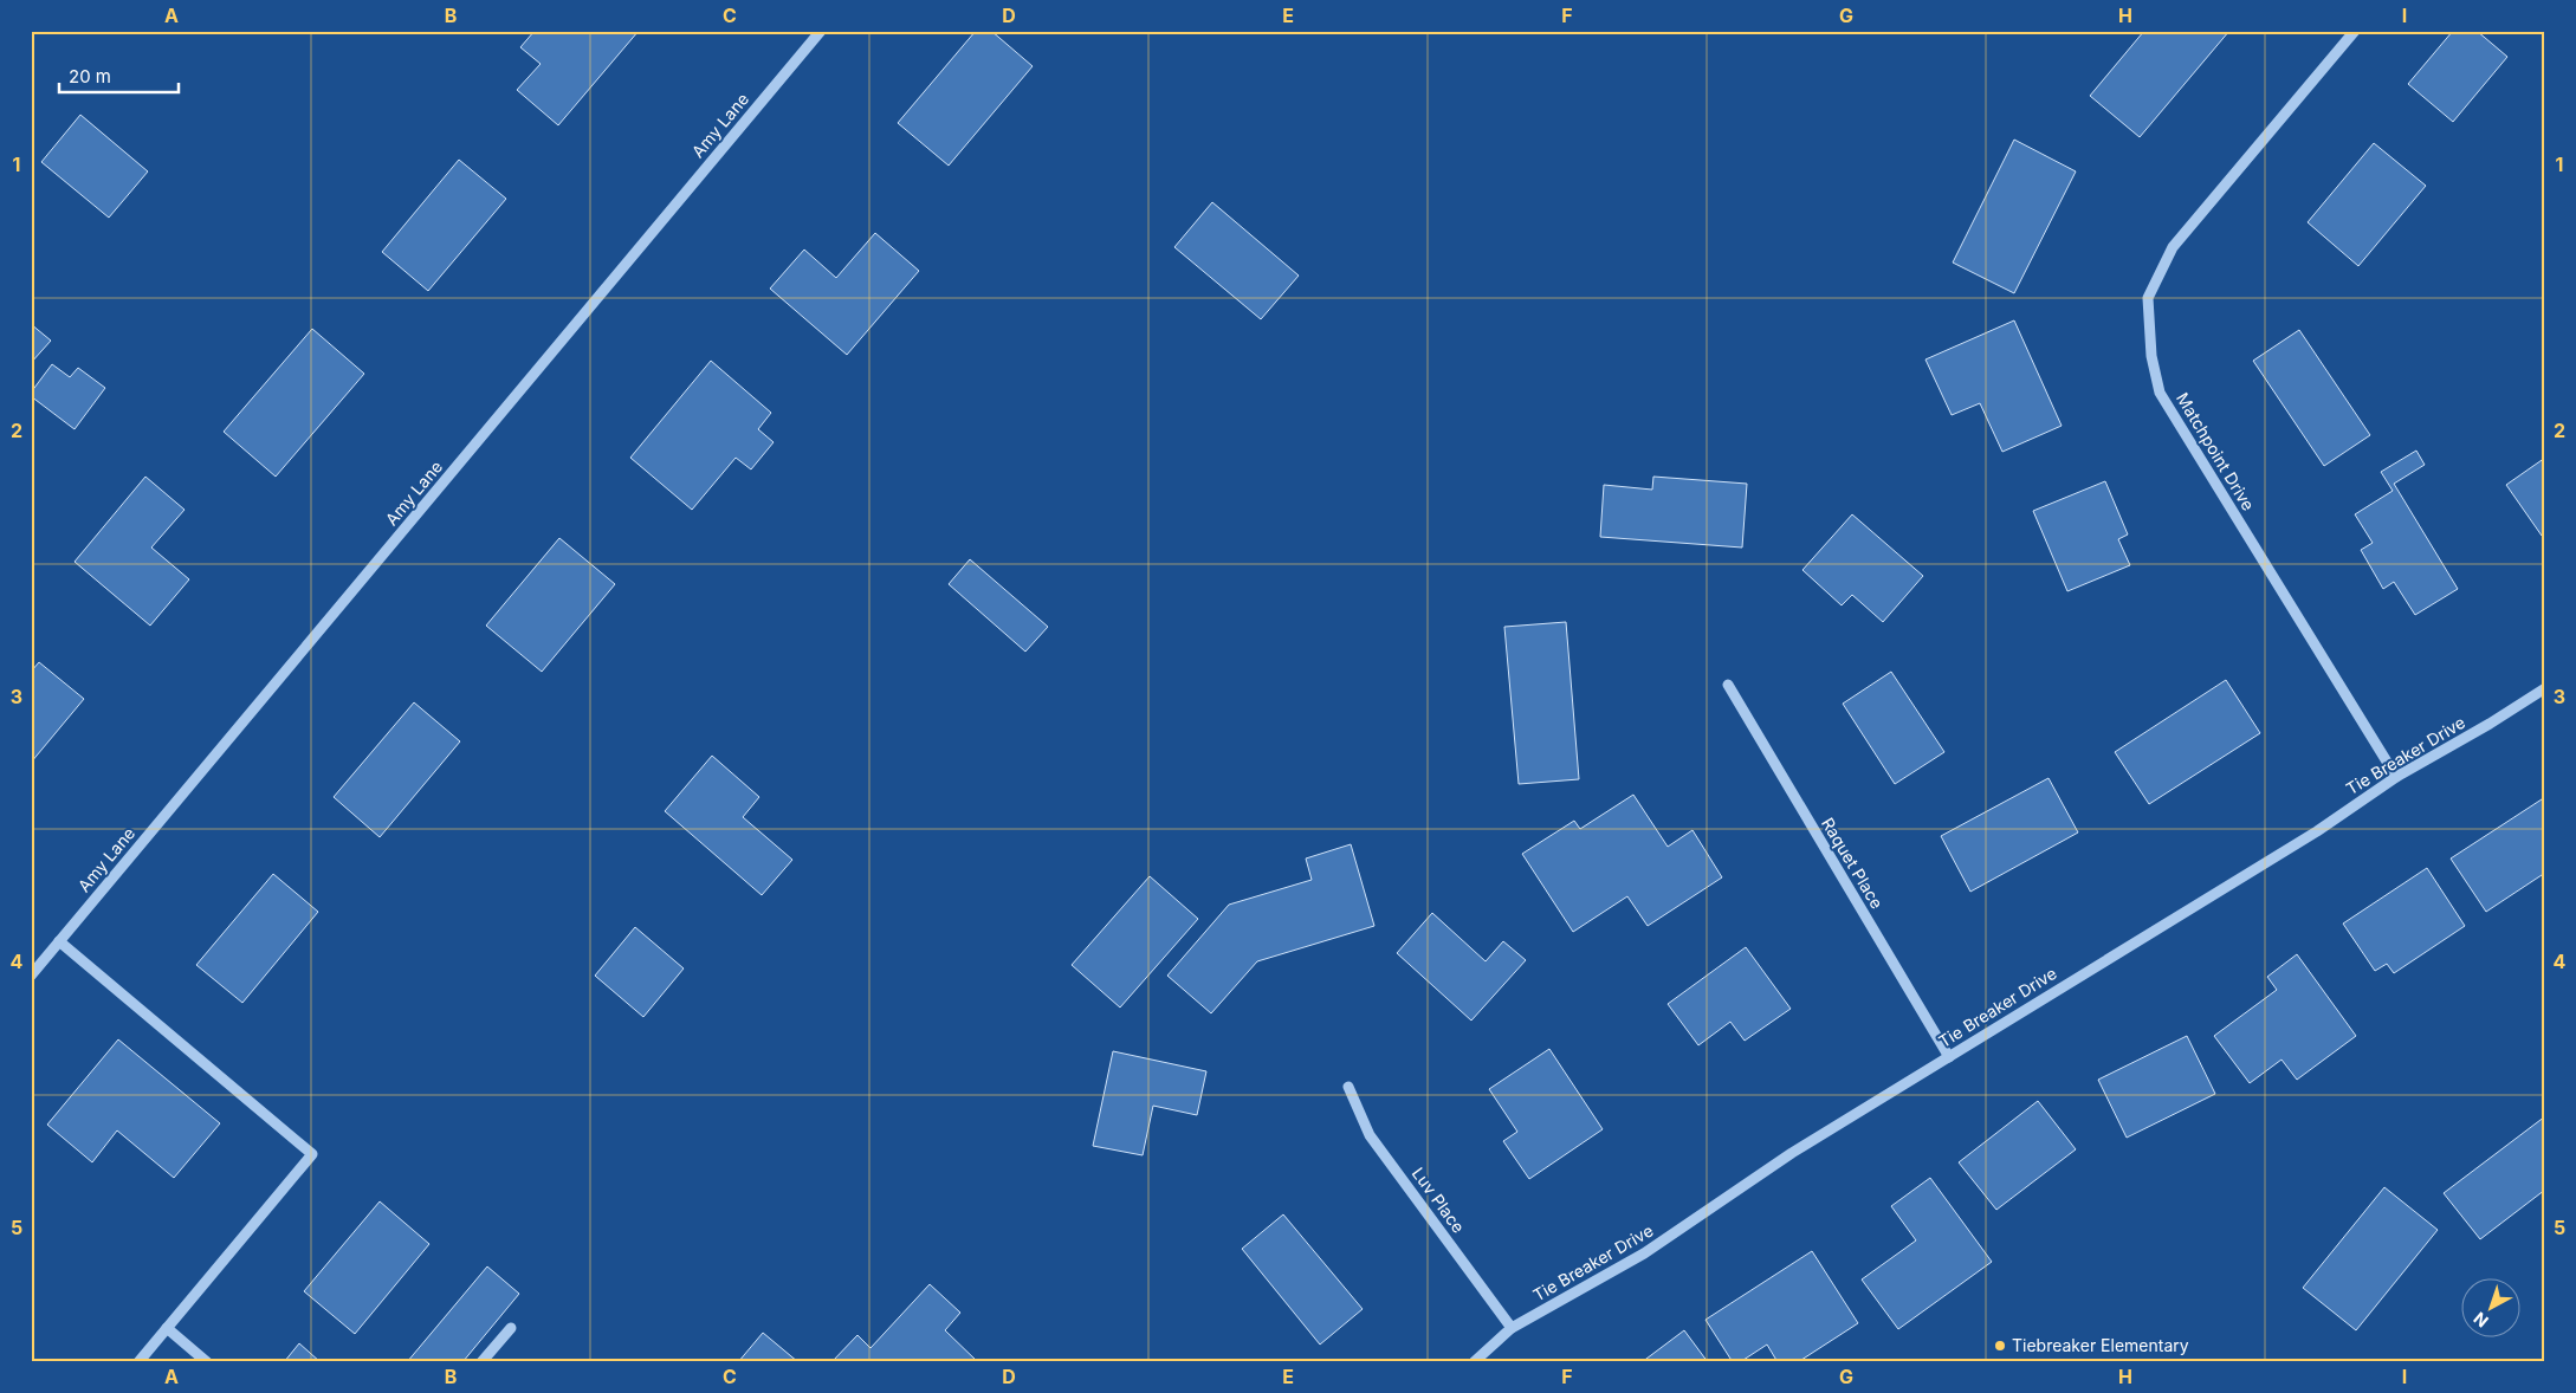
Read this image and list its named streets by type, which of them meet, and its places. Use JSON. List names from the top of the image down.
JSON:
{
  "streets": {
    "street": [
      "Amy Lane",
      "Matchpoint Drive",
      "Tie Breaker Drive",
      "Raquet Place",
      "Luv Place"
    ]
  },
  "crossings": [
    ["Matchpoint Drive", "Tie Breaker Drive"],
    ["Tie Breaker Drive", "Raquet Place"],
    ["Tie Breaker Drive", "Luv Place"]
  ],
  "places": ["Tiebreaker Elementary"],
  "scale_bar": "20 m",
  "north": "bottom left",
  "grid": {
    "columns": [
      "A",
      "B",
      "C",
      "D",
      "E",
      "F",
      "G",
      "H",
      "I"
    ],
    "rows": [
      "1",
      "2",
      "3",
      "4",
      "5"
    ]
  }
}
